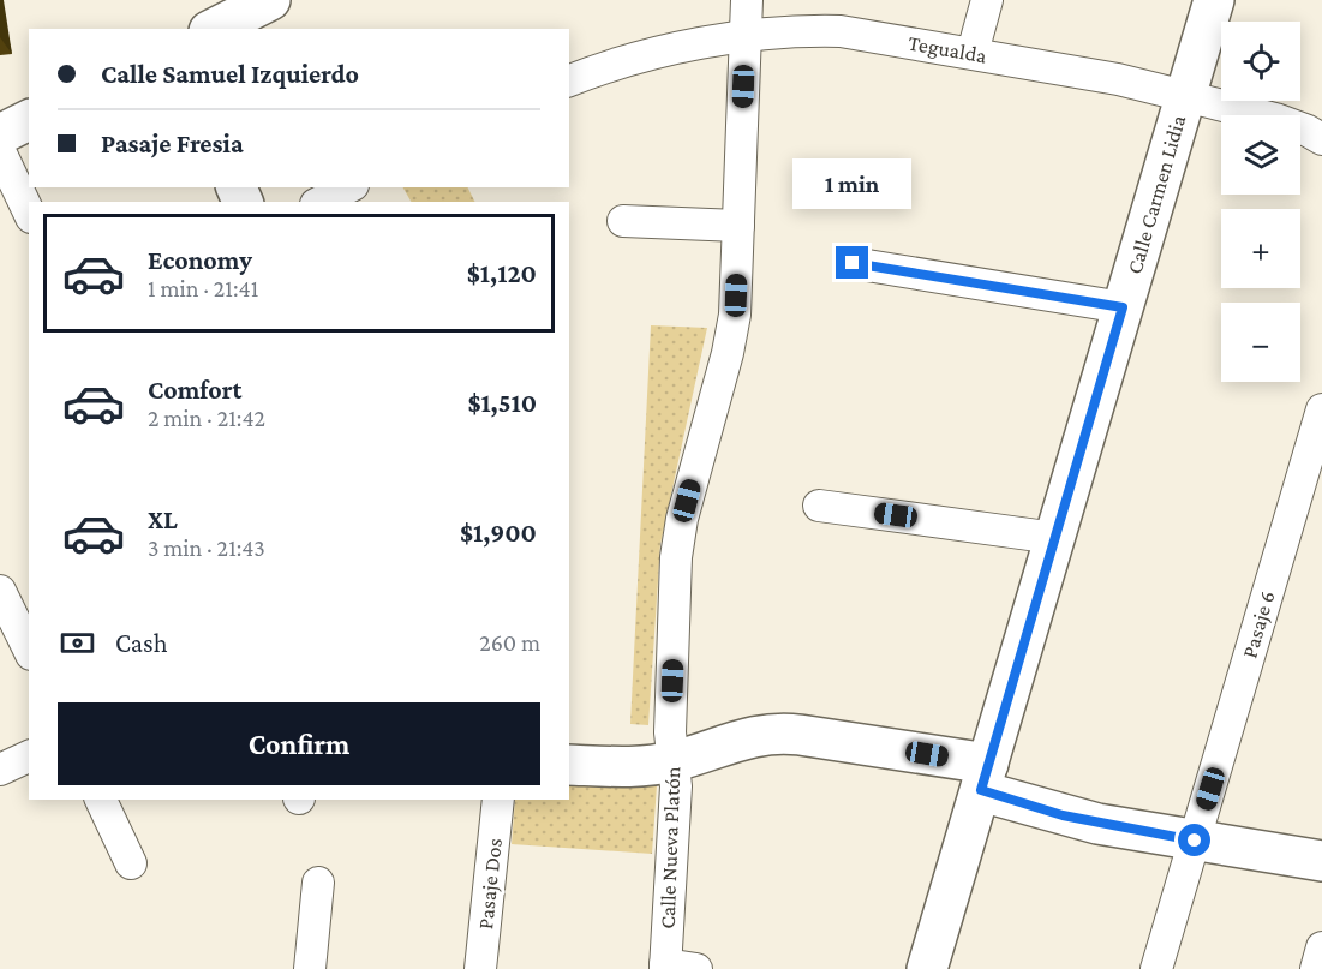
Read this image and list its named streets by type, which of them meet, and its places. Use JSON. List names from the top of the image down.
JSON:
{
  "streets": {
    "street": [
      "Tegualda",
      "Calle Carmen Lidia",
      "Pasaje 6",
      "Calle Nueva Platón",
      "Pasaje Dos"
    ]
  },
  "crossings": [
    ["Tegualda", "Calle Carmen Lidia"],
    ["Tegualda", "Calle Nueva Platón"]
  ],
  "page": {
    "map_buttons": ["+", "−"],
    "banner": ["Calle Samuel Izquierdo", "Pasaje Fresia"],
    "bubble": "1 min",
    "list": [
      {
        "name": "Economy",
        "note": "1 min · 21:41",
        "value": "$1,120"
      },
      {
        "name": "Comfort",
        "note": "2 min · 21:42",
        "value": "$1,510"
      },
      {
        "name": "XL",
        "note": "3 min · 21:43",
        "value": "$1,900"
      }
    ],
    "pay": ["Cash", "260 m"],
    "buttons": "Confirm"
  }
}
